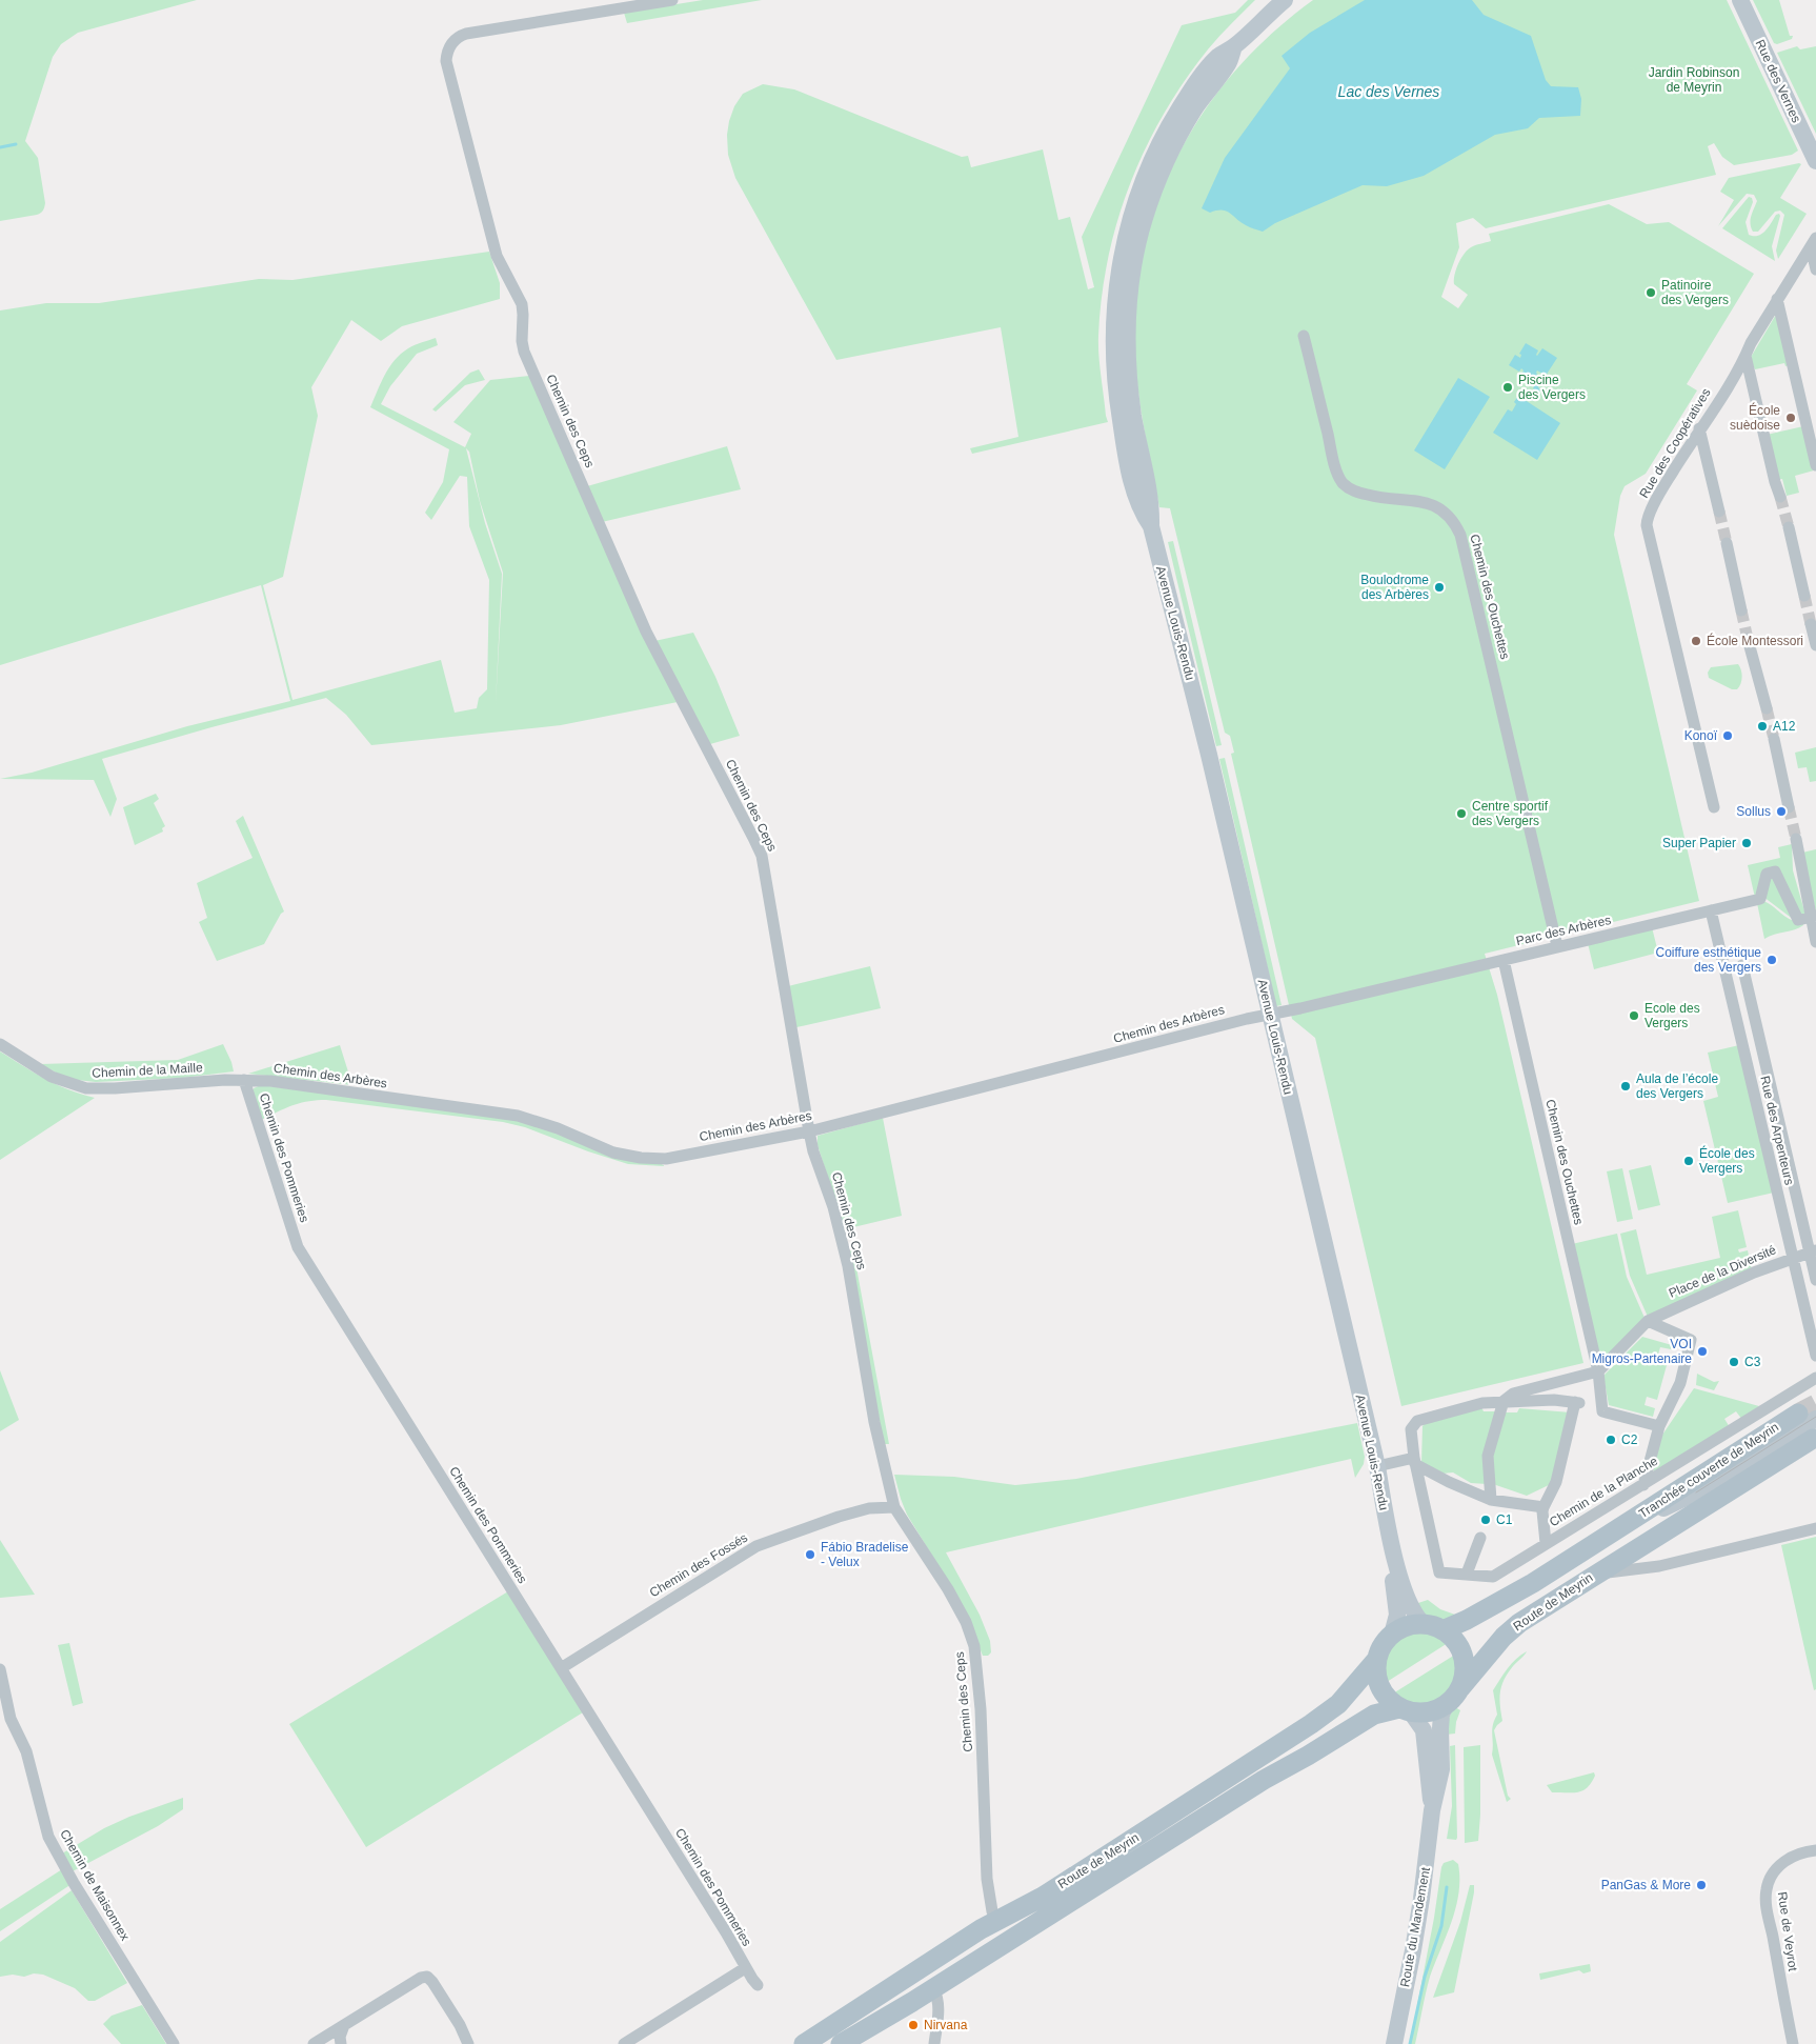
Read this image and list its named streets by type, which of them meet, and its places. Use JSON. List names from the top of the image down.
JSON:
{
  "streets": {
    "main road": [
      "Rue des Vernes",
      "Avenue Louis-Rendu",
      "Tranchée couverte de Meyrin",
      "Route de Meyrin",
      "Route du Mandement"
    ],
    "street": [
      "Chemin des Ceps",
      "Rue des Coopératives",
      "Chemin des Ouchettes",
      "Parc des Arbères",
      "Chemin des Arbères",
      "Chemin de la Maille",
      "Rue des Arpenteurs",
      "Chemin des Pommeries",
      "Place de la Diversité",
      "Chemin de la Planche",
      "Chemin des Fossés",
      "Chemin de Maisonnex",
      "Rue de Veyrot"
    ]
  },
  "crossings": [
    ["Chemin des Ceps", "Chemin des Arbères"],
    ["Chemin des Ceps", "Chemin des Fossés"],
    ["Chemin des Ceps", "Route de Meyrin"],
    ["Chemin des Ouchettes", "Parc des Arbères"],
    ["Chemin des Ouchettes", "Place de la Diversité"],
    ["Avenue Louis-Rendu", "Parc des Arbères"],
    ["Avenue Louis-Rendu", "Chemin des Arbères"],
    ["Avenue Louis-Rendu", "Route de Meyrin"],
    ["Avenue Louis-Rendu", "Route du Mandement"],
    ["Parc des Arbères", "Chemin des Arbères"],
    ["Parc des Arbères", "Rue des Arpenteurs"],
    ["Chemin des Arbères", "Chemin de la Maille"],
    ["Chemin des Arbères", "Chemin des Pommeries"],
    ["Chemin de la Maille", "Chemin des Pommeries"],
    ["Rue des Arpenteurs", "Place de la Diversité"],
    ["Chemin des Pommeries", "Chemin des Fossés"],
    ["Tranchée couverte de Meyrin", "Route de Meyrin"],
    ["Route de Meyrin", "Route du Mandement"]
  ],
  "water": ["Lac des Vernes"],
  "parks": ["Jardin Robinson de Meyrin"],
  "places": [
    "Patinoire des Vergers",
    "Piscine des Vergers",
    "École suèdoise",
    "Boulodrome des Arbères",
    "École Montessori",
    "A12",
    "Konoï",
    "Sollus",
    "Centre sportif des Vergers",
    "Super Papier",
    "Coiffure esthétique des Vergers",
    "Ecole des Vergers",
    "Aula de l’école des Vergers",
    "École des Vergers",
    "VOI Migros-Partenaire",
    "C3",
    "C2",
    "C1",
    "Fábio Bradelise - Velux",
    "PanGas & More",
    "Nirvana"
  ]
}
